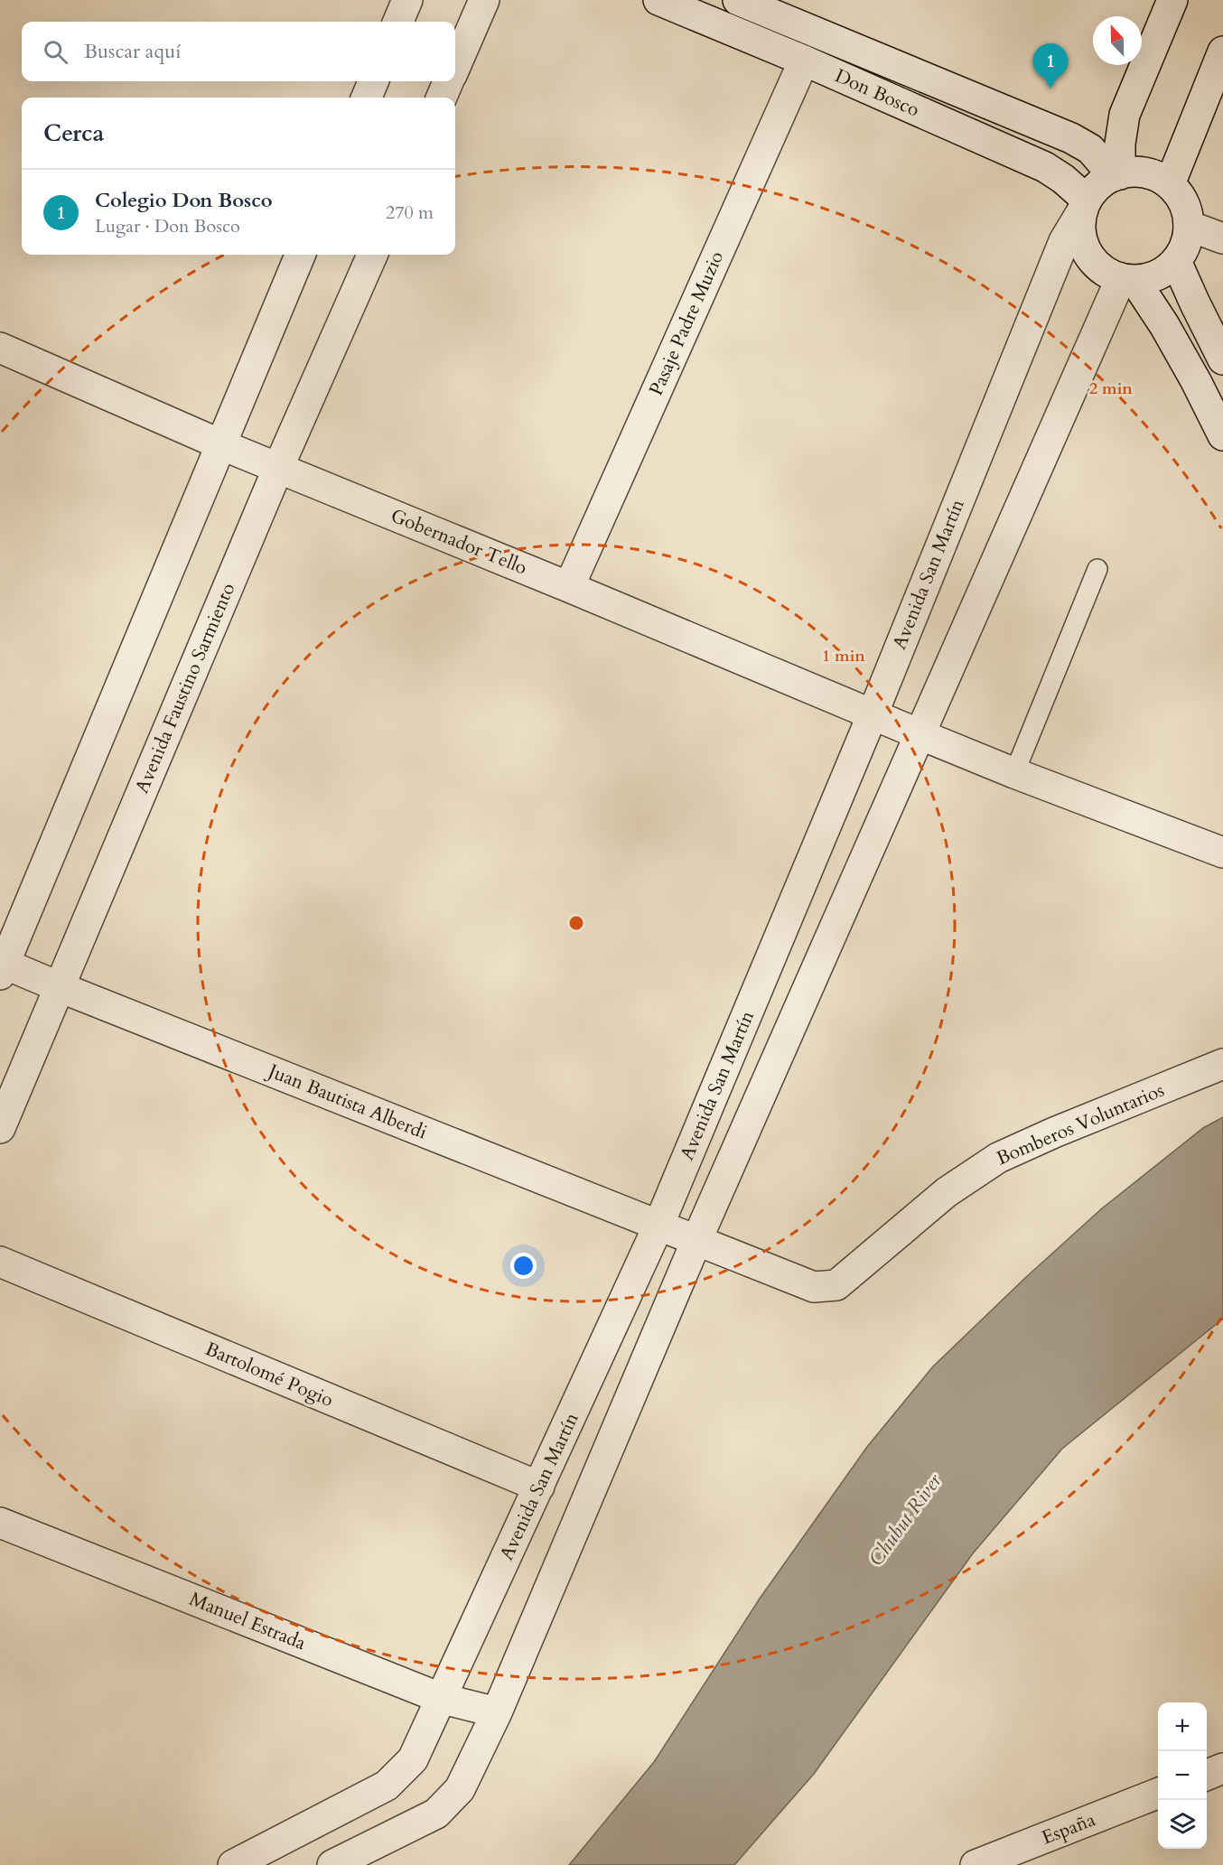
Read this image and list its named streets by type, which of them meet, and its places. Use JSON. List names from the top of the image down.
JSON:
{
  "streets": {
    "street": [
      "Don Bosco",
      "Pasaje Padre Muzio",
      "Gobernador Tello",
      "Avenida San Martín",
      "Avenida Faustino Sarmiento",
      "Juan Bautista Alberdi",
      "Bomberos Voluntarios",
      "Bartolomé Pogio",
      "Manuel Estrada",
      "España"
    ]
  },
  "crossings": [
    ["Don Bosco", "Pasaje Padre Muzio"],
    ["Don Bosco", "Avenida San Martín"],
    ["Pasaje Padre Muzio", "Gobernador Tello"],
    ["Gobernador Tello", "Avenida San Martín"],
    ["Gobernador Tello", "Avenida Faustino Sarmiento"],
    ["Avenida San Martín", "Juan Bautista Alberdi"],
    ["Avenida San Martín", "Bartolomé Pogio"],
    ["Avenida San Martín", "Manuel Estrada"],
    ["Avenida Faustino Sarmiento", "Juan Bautista Alberdi"],
    ["Juan Bautista Alberdi", "Bomberos Voluntarios"]
  ],
  "water": ["Chubut River"],
  "north": "top",
  "page": {
    "search": "Buscar aquí",
    "pins": "1",
    "heading": "Cerca",
    "list": [
      {
        "mark": "1",
        "name": "Colegio Don Bosco",
        "note": "Lugar · Don Bosco",
        "value": "270 m"
      }
    ],
    "map_buttons": ["+", "−"]
  },
  "rings": ["2 min", "1 min"]
}
